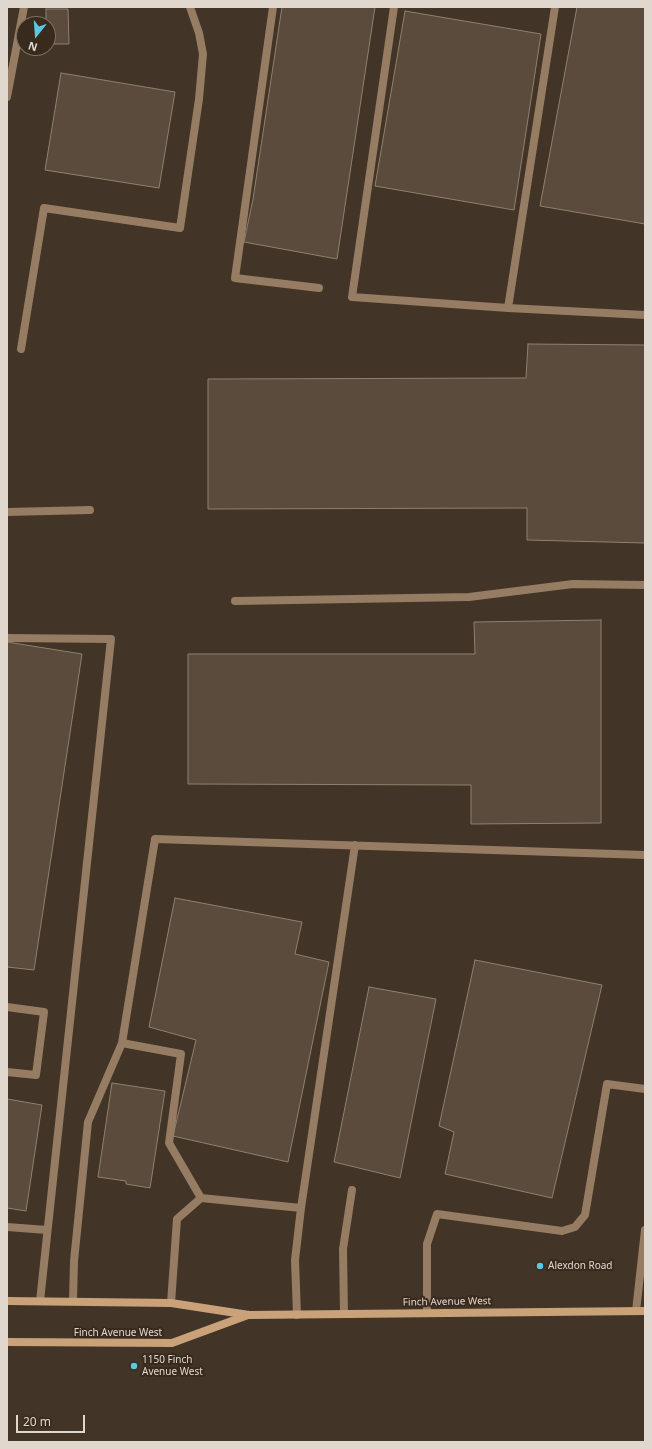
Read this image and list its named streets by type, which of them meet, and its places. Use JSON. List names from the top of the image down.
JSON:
{
  "streets": {
    "main road": ["Finch Avenue West"]
  },
  "places": ["Alexdon Road", "1150 Finch Avenue West"],
  "scale_bar": "20 m",
  "north": "bottom"
}
